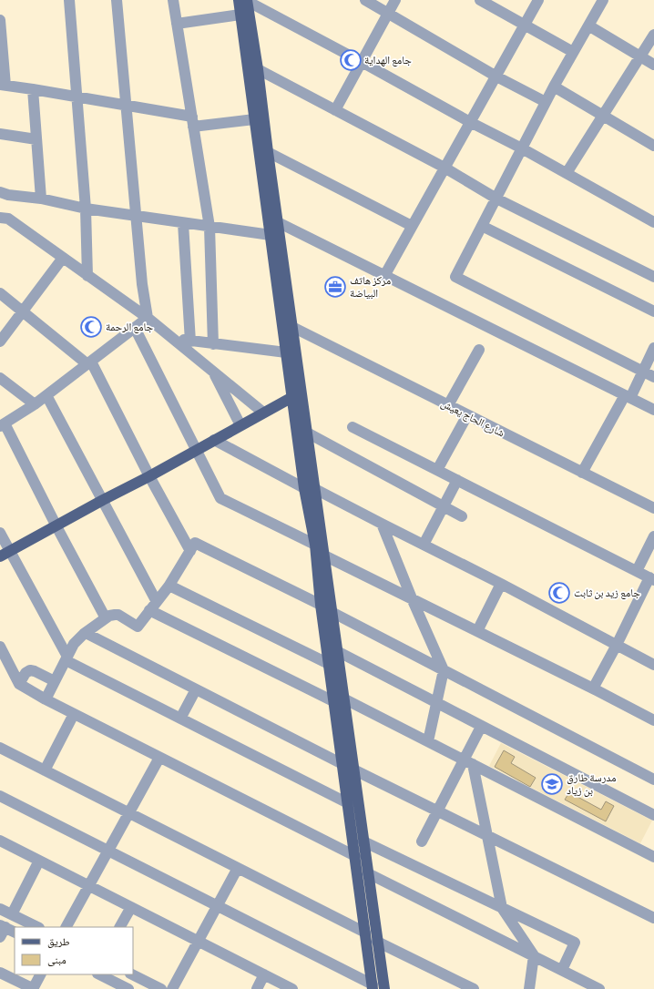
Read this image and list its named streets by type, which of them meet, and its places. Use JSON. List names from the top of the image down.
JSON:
{
  "streets": {
    "street": ["شارع الحاج يعيش"]
  },
  "places": {
    "mosque": ["جامع الهداية", "جامع الرحمة", "جامع زيد بن ثابت"],
    "office": ["مركز هاتف البياضة"],
    "school or university": ["مدرسة طارق بن زياد"]
  },
  "legend": ["طريق", "مبنى"]
}
